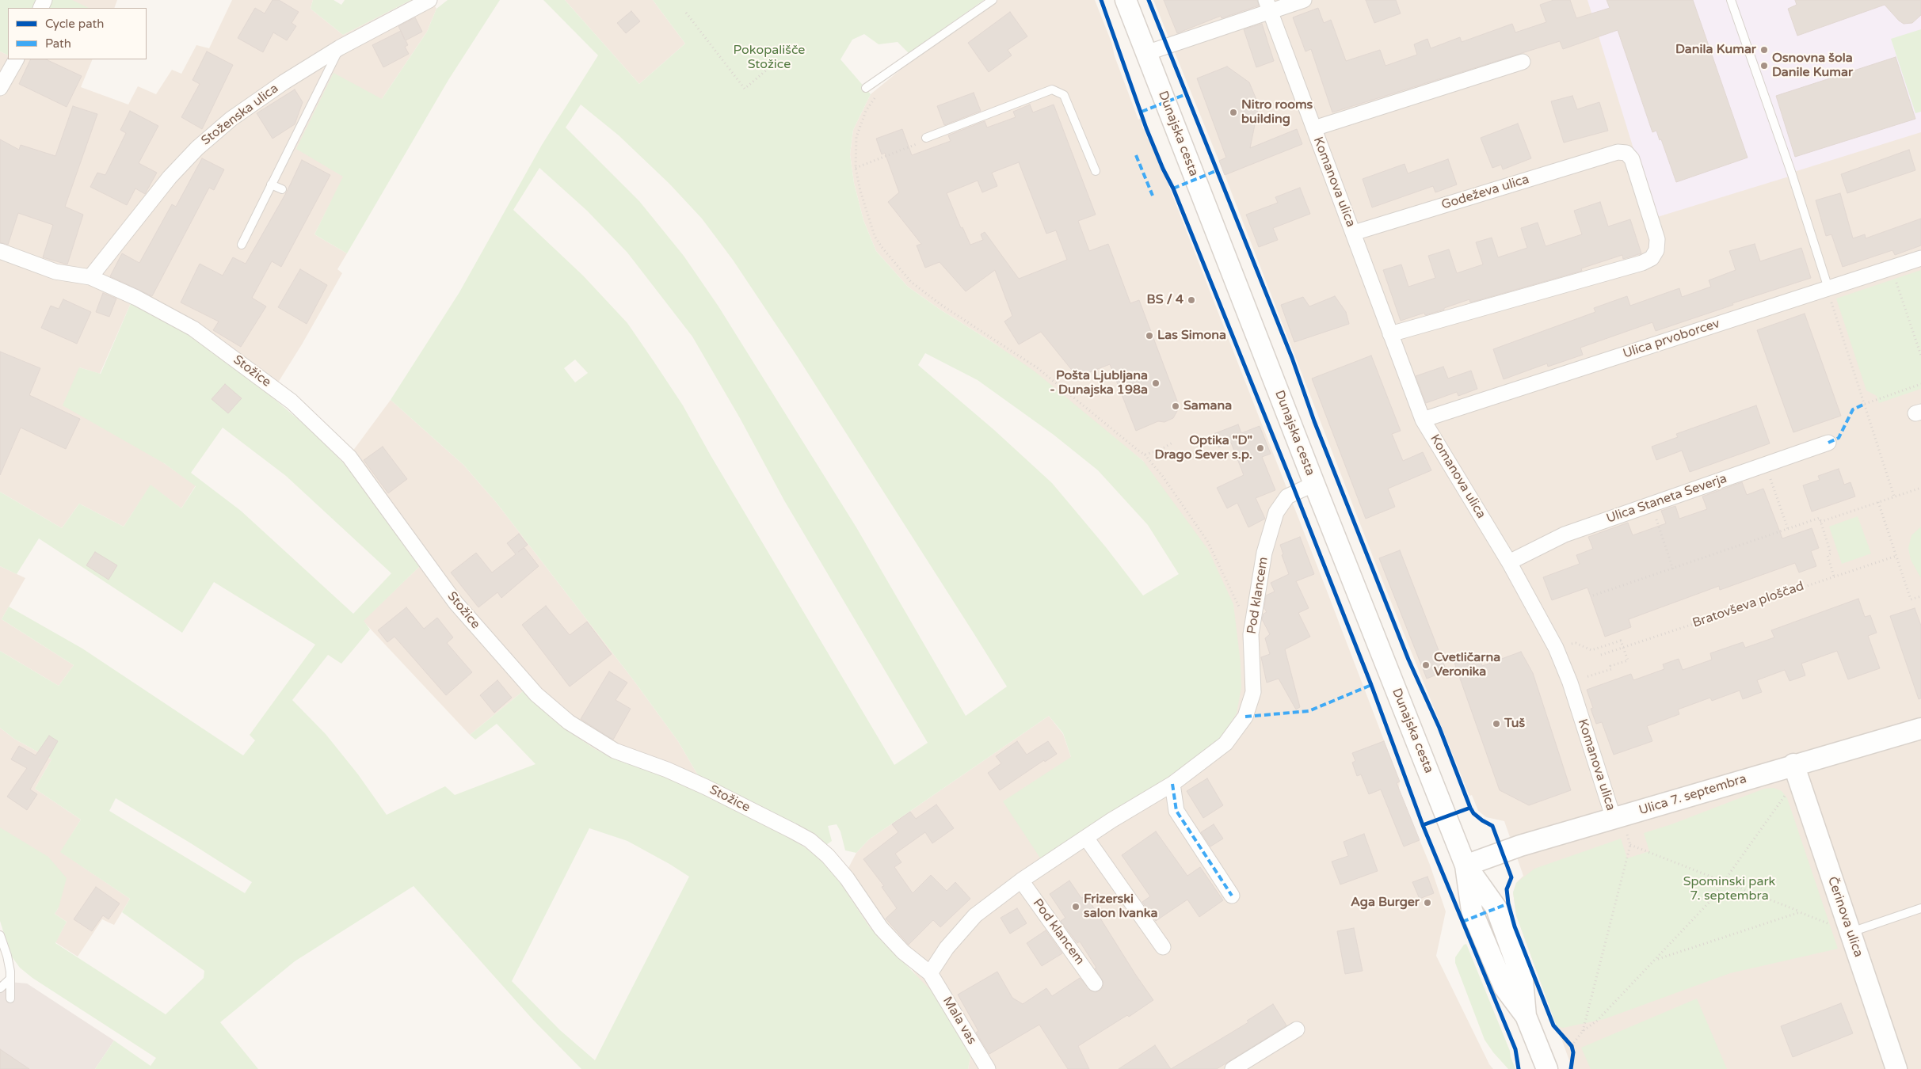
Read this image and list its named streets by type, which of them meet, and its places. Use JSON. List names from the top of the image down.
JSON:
{
  "streets": {
    "main road": ["Dunajska cesta", "Ulica 7. septembra", "Čerinova ulica"],
    "street": [
      "Stoženska ulica",
      "Komanova ulica",
      "Godeževa ulica",
      "Ulica prvoborcev",
      "Stožice",
      "Ulica Staneta Severja",
      "Pod klancem",
      "Mala vas"
    ],
    "path": ["Bratovševa ploščad"]
  },
  "crossings": [
    ["Stoženska ulica", "Stožice"],
    ["Dunajska cesta", "Pod klancem"],
    ["Dunajska cesta", "Ulica 7. septembra"],
    ["Komanova ulica", "Godeževa ulica"],
    ["Komanova ulica", "Ulica prvoborcev"],
    ["Komanova ulica", "Ulica Staneta Severja"],
    ["Komanova ulica", "Ulica 7. septembra"],
    ["Stožice", "Pod klancem"],
    ["Stožice", "Mala vas"],
    ["Pod klancem", "Mala vas"],
    ["Ulica 7. septembra", "Čerinova ulica"]
  ],
  "parks": ["Pokopališče Stožice", "Spominski park 7. septembra"],
  "places": [
    "Danila Kumar",
    "Osnovna šola Danile Kumar",
    "Nitro rooms building",
    "BS / 4",
    "Las Simona",
    "Pošta Ljubljana - Dunajska 198a",
    "Samana",
    "Optika \"D\" Drago Sever s.p.",
    "Cvetličarna Veronika",
    "Tuš",
    "Aga Burger",
    "Frizerski salon Ivanka"
  ],
  "legend": ["Cycle path", "Path"]
}
